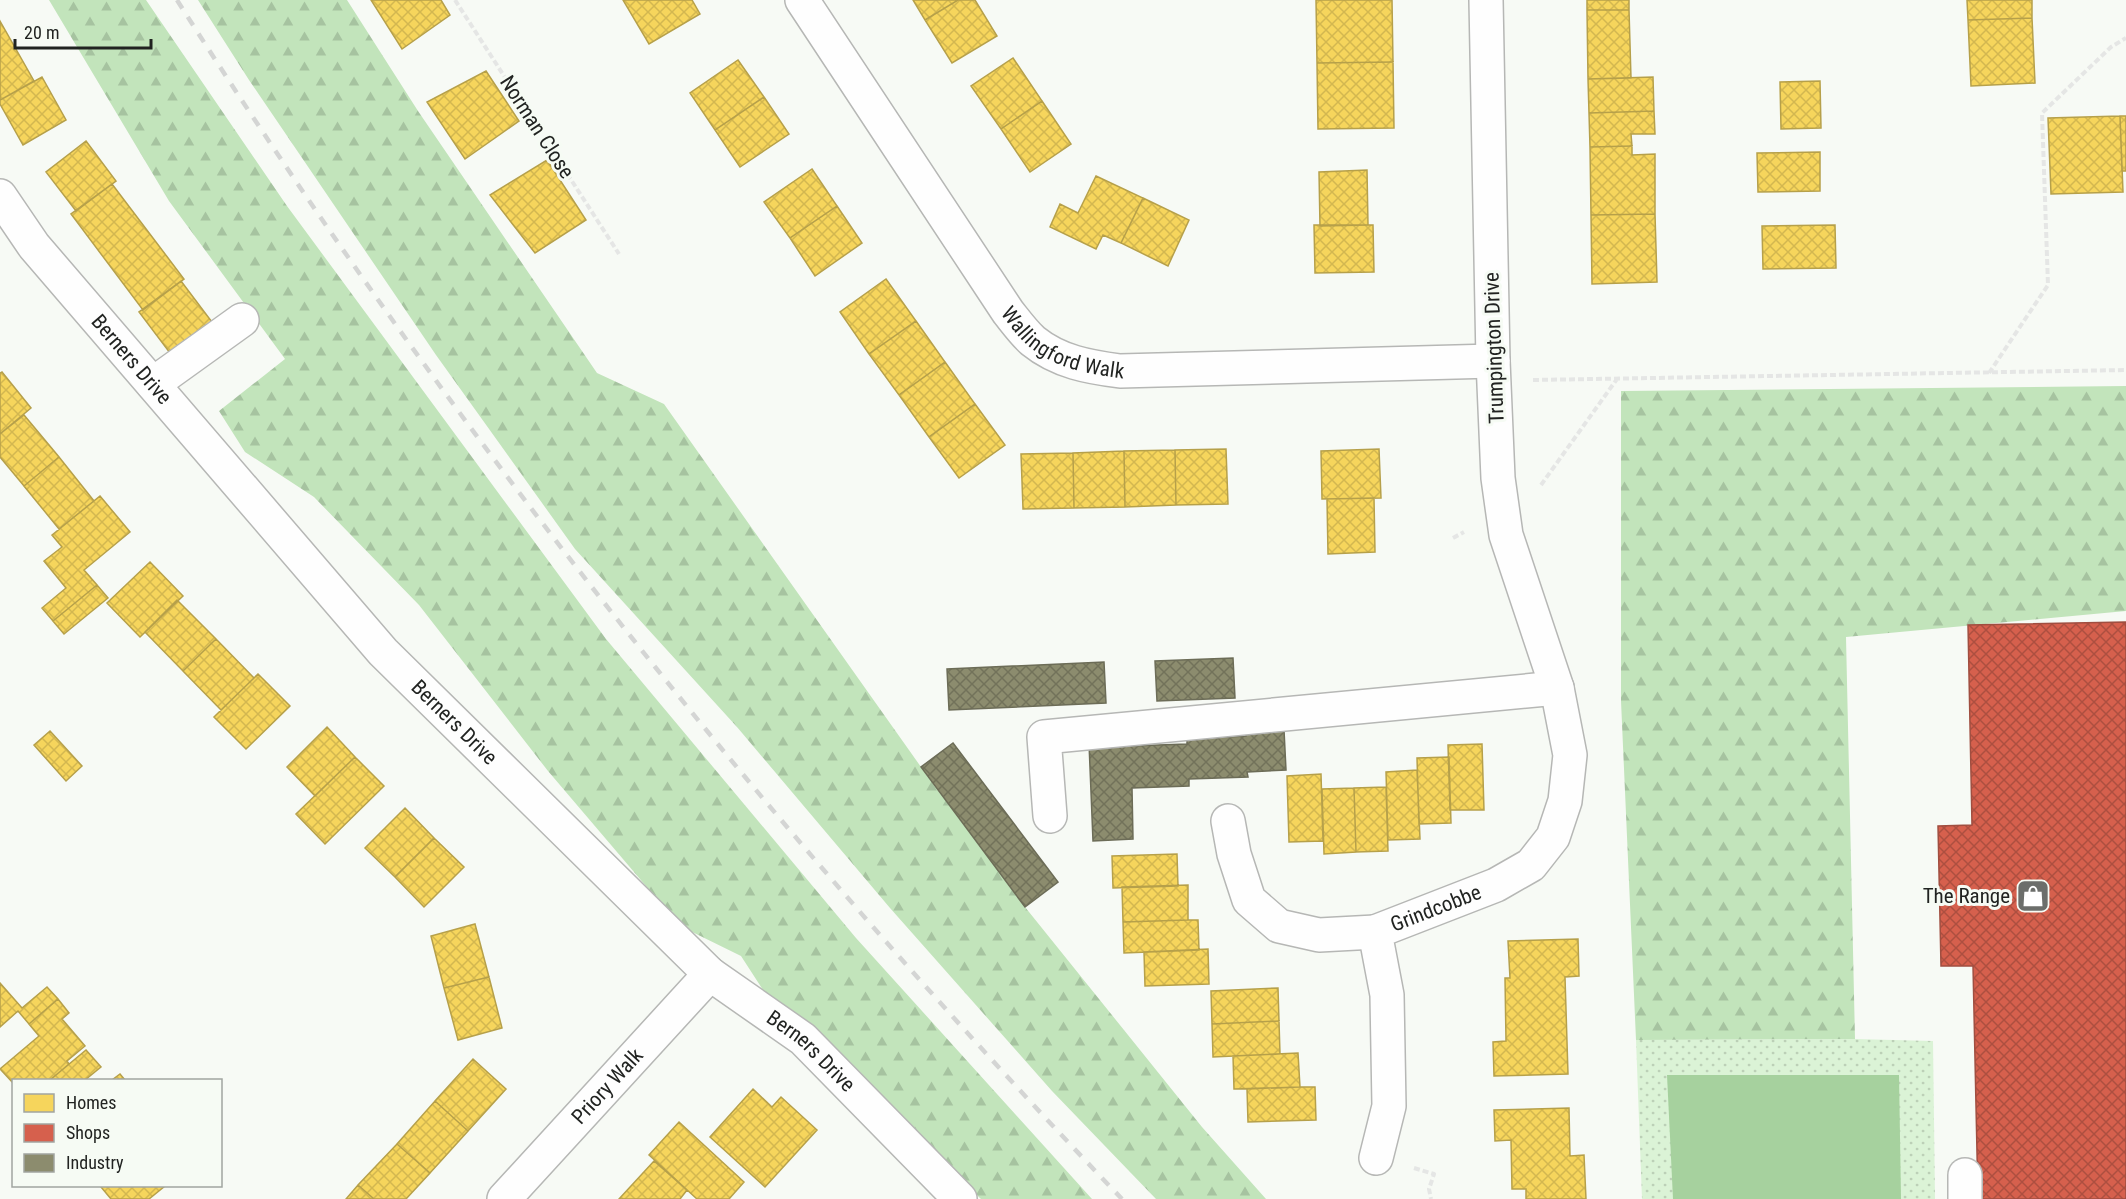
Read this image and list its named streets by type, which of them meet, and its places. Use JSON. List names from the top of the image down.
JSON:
{
  "streets": {
    "street": [
      "Wallingford Walk",
      "Trumpington Drive",
      "Berners Drive",
      "Grindcobbe",
      "Priory Walk"
    ],
    "path": ["Norman Close"]
  },
  "crossings": [
    ["Wallingford Walk", "Trumpington Drive"],
    ["Trumpington Drive", "Grindcobbe"],
    ["Berners Drive", "Priory Walk"]
  ],
  "places": {
    "shop": ["The Range"]
  },
  "legend": ["Homes", "Shops", "Industry"],
  "scale_bar": "20 m"
}
